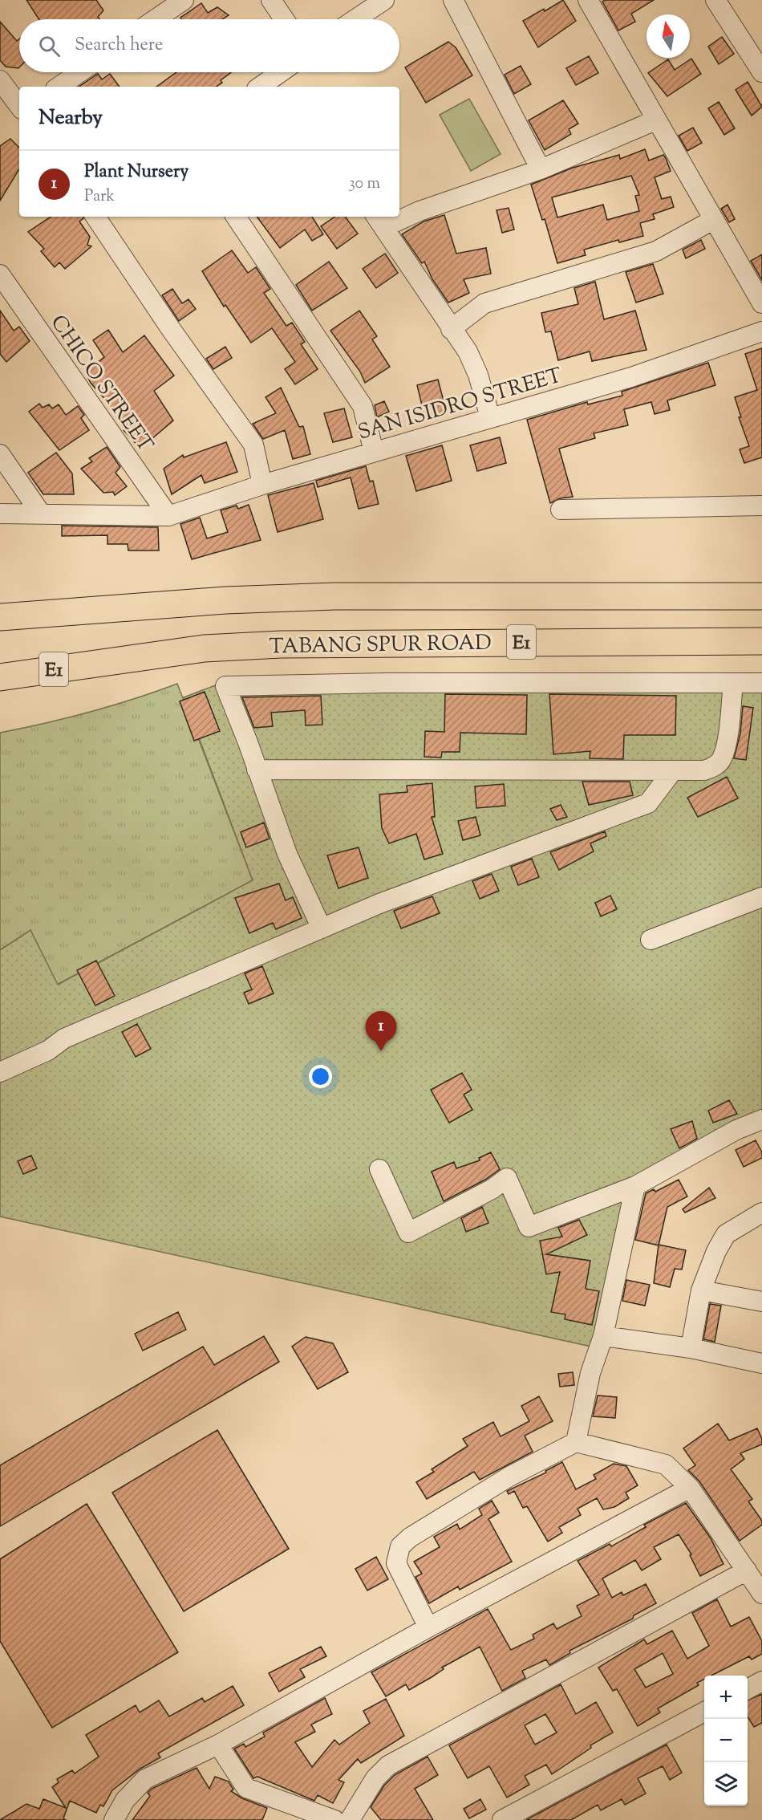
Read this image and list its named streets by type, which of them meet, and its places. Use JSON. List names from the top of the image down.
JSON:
{
  "streets": {
    "highway": ["E1", "TABANG SPUR ROAD"],
    "street": ["CHICO STREET", "SAN ISIDRO STREET"]
  },
  "crossings": [
    ["CHICO STREET", "SAN ISIDRO STREET"]
  ],
  "north": "top",
  "page": {
    "search": "Search here",
    "heading": "Nearby",
    "list": [
      {
        "mark": "1",
        "name": "Plant Nursery",
        "note": "Park",
        "value": "30 m"
      }
    ],
    "pins": "1",
    "map_buttons": ["+", "−"]
  }
}
